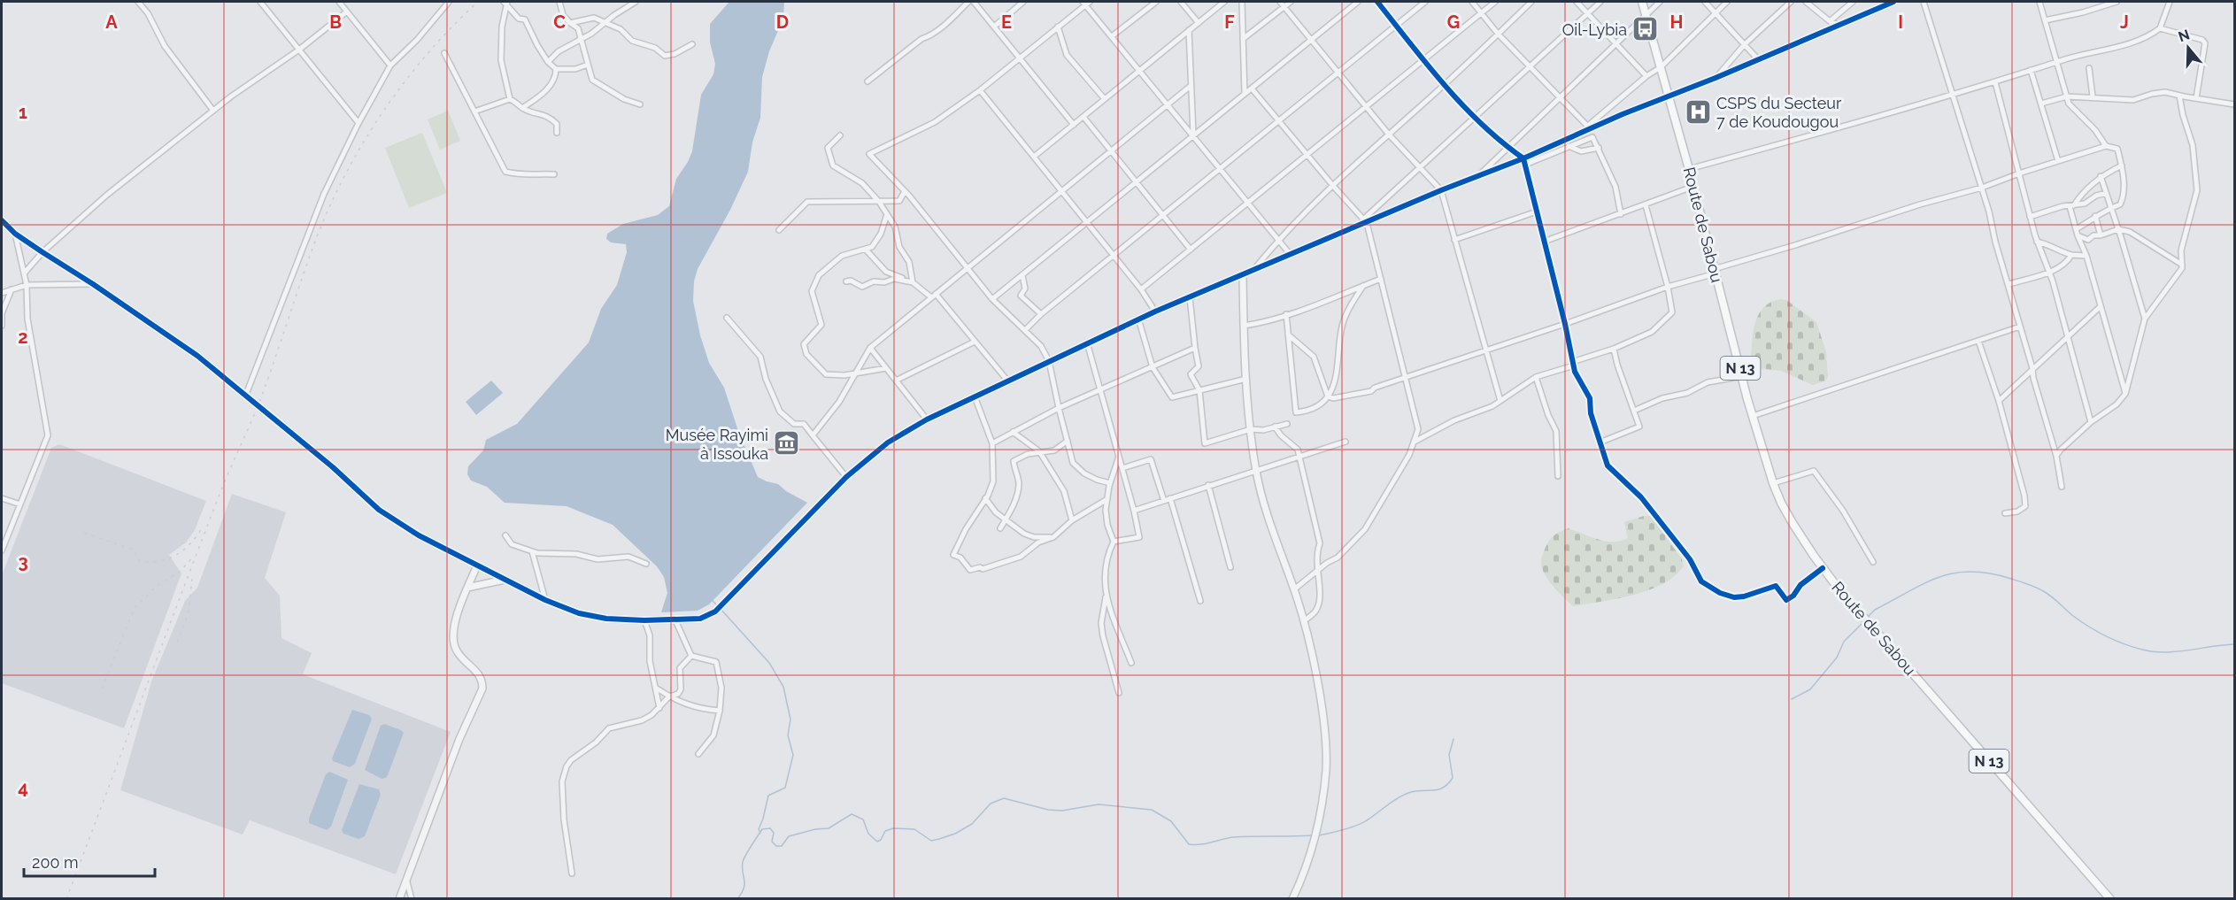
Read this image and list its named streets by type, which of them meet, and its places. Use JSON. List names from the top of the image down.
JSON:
{
  "streets": {
    "main road": ["Route de Sabou", "N 13"]
  },
  "places": {
    "bus stop": ["Oil-Lybia"],
    "hospital": ["CSPS du Secteur 7 de Koudougou"],
    "museum": ["Musée Rayimi à Issouka"]
  },
  "scale_bar": "200 m",
  "north": "top",
  "grid": {
    "columns": [
      "A",
      "B",
      "C",
      "D",
      "E",
      "F",
      "G",
      "H",
      "I",
      "J"
    ],
    "rows": [
      "1",
      "2",
      "3",
      "4"
    ]
  }
}
